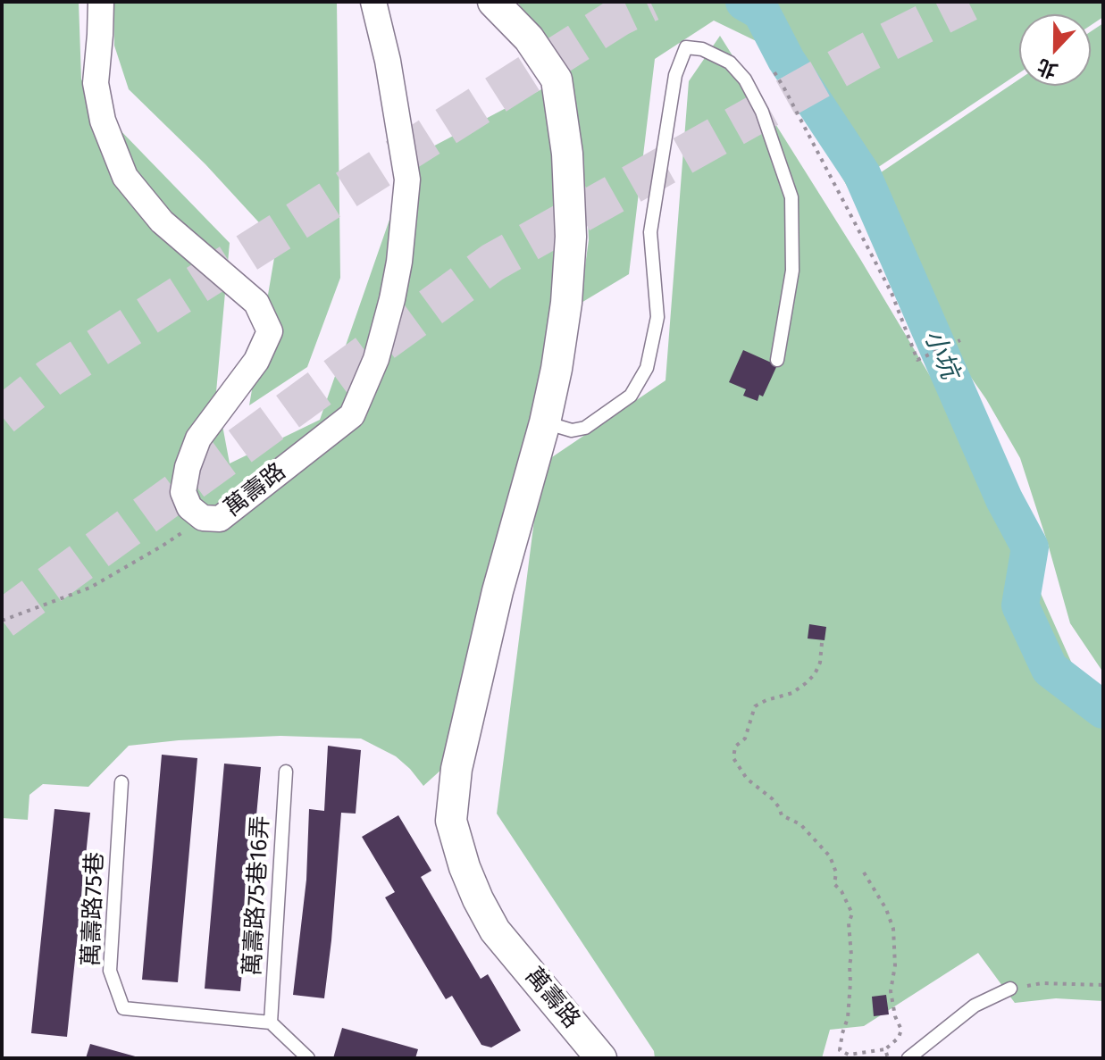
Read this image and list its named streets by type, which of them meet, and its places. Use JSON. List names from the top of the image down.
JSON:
{
  "streets": {
    "street": ["萬壽路"],
    "lane": ["萬壽路75巷16弄", "萬壽路75巷"]
  },
  "crossings": [
    ["萬壽路75巷16弄", "萬壽路75巷"]
  ],
  "water": ["小坑"],
  "north": "bottom"
}
